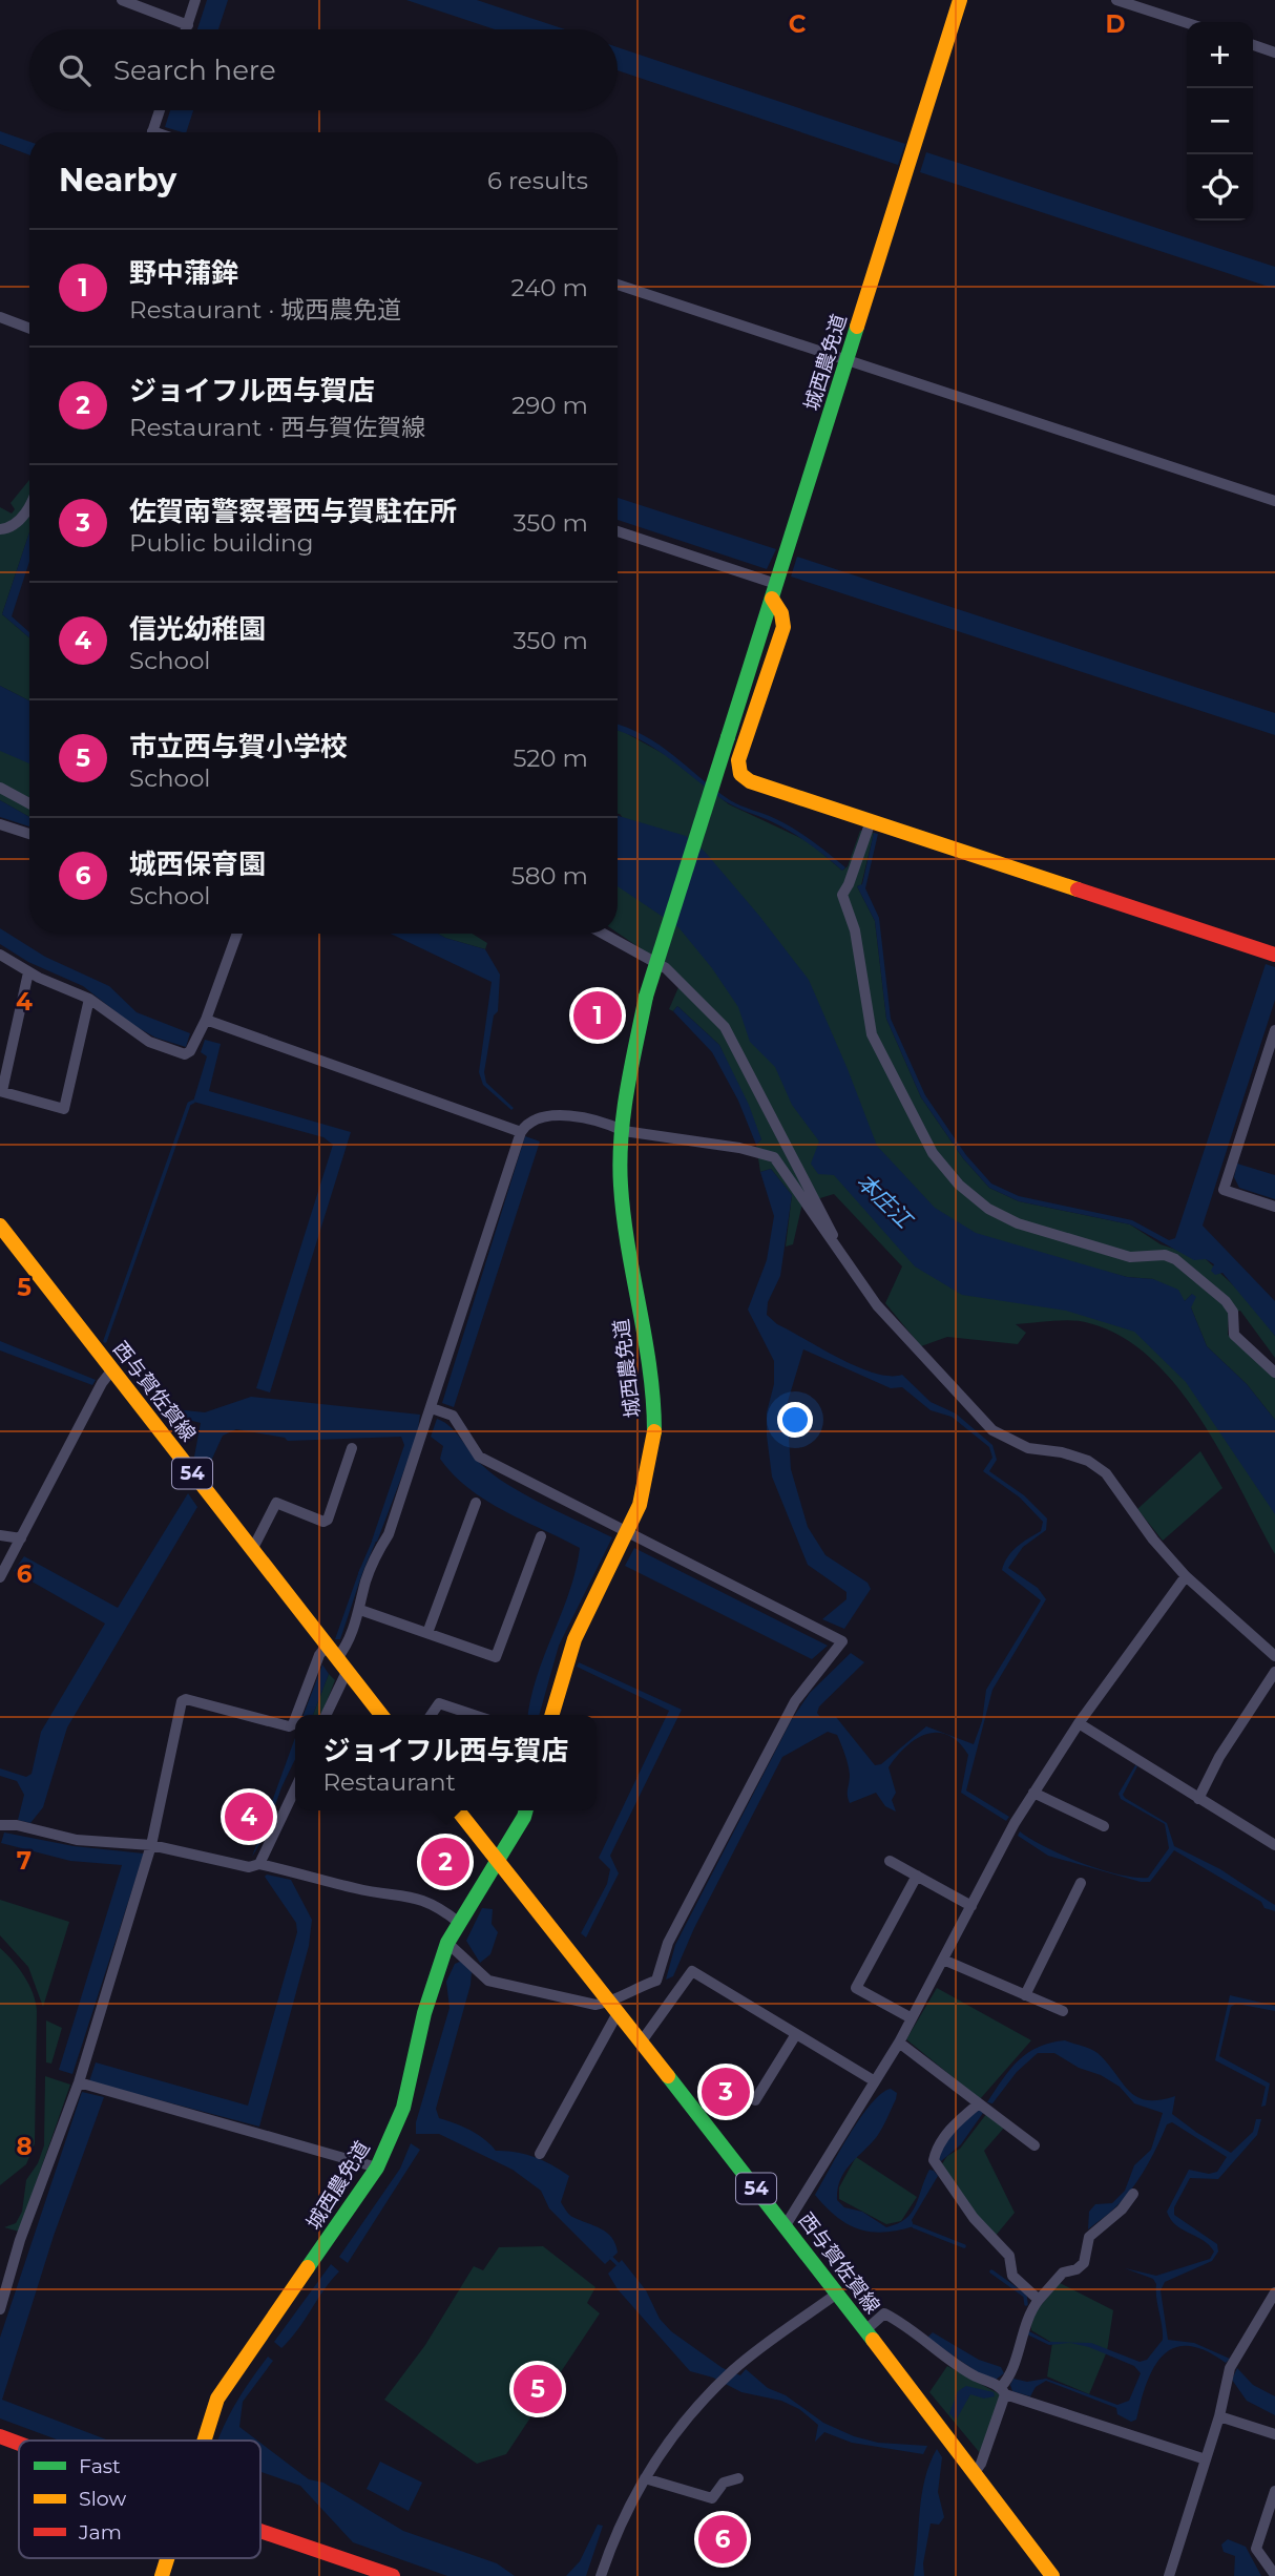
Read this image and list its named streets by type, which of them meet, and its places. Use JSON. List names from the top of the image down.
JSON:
{
  "streets": {
    "street": ["城西農免道", "西与賀佐賀線", "54"]
  },
  "crossings": [
    ["城西農免道", "西与賀佐賀線"]
  ],
  "water": ["本庄江"],
  "legend": ["Fast", "Slow", "Jam"],
  "page": {
    "map_buttons": ["+", "−"],
    "search": "Search here",
    "heading": ["Nearby", "6 results"],
    "list": [
      {
        "mark": "1",
        "name": "野中蒲鉾",
        "note": "Restaurant · 城西農免道",
        "value": "240 m"
      },
      {
        "mark": "2",
        "name": "ジョイフル西与賀店",
        "note": "Restaurant · 西与賀佐賀線",
        "value": "290 m"
      },
      {
        "mark": "3",
        "name": "佐賀南警察署西与賀駐在所",
        "note": "Public building",
        "value": "350 m"
      },
      {
        "mark": "4",
        "name": "信光幼稚園",
        "note": "School",
        "value": "350 m"
      },
      {
        "mark": "5",
        "name": "市立西与賀小学校",
        "note": "School",
        "value": "520 m"
      },
      {
        "mark": "6",
        "name": "城西保育園",
        "note": "School",
        "value": "580 m"
      }
    ],
    "pins": [
      "1",
      "4",
      "2",
      "3",
      "5",
      "6"
    ],
    "popup": ["ジョイフル西与賀店", "Restaurant"]
  },
  "grid": {
    "columns": ["C", "D"],
    "rows": [
      "4",
      "5",
      "6",
      "7",
      "8"
    ]
  }
}
